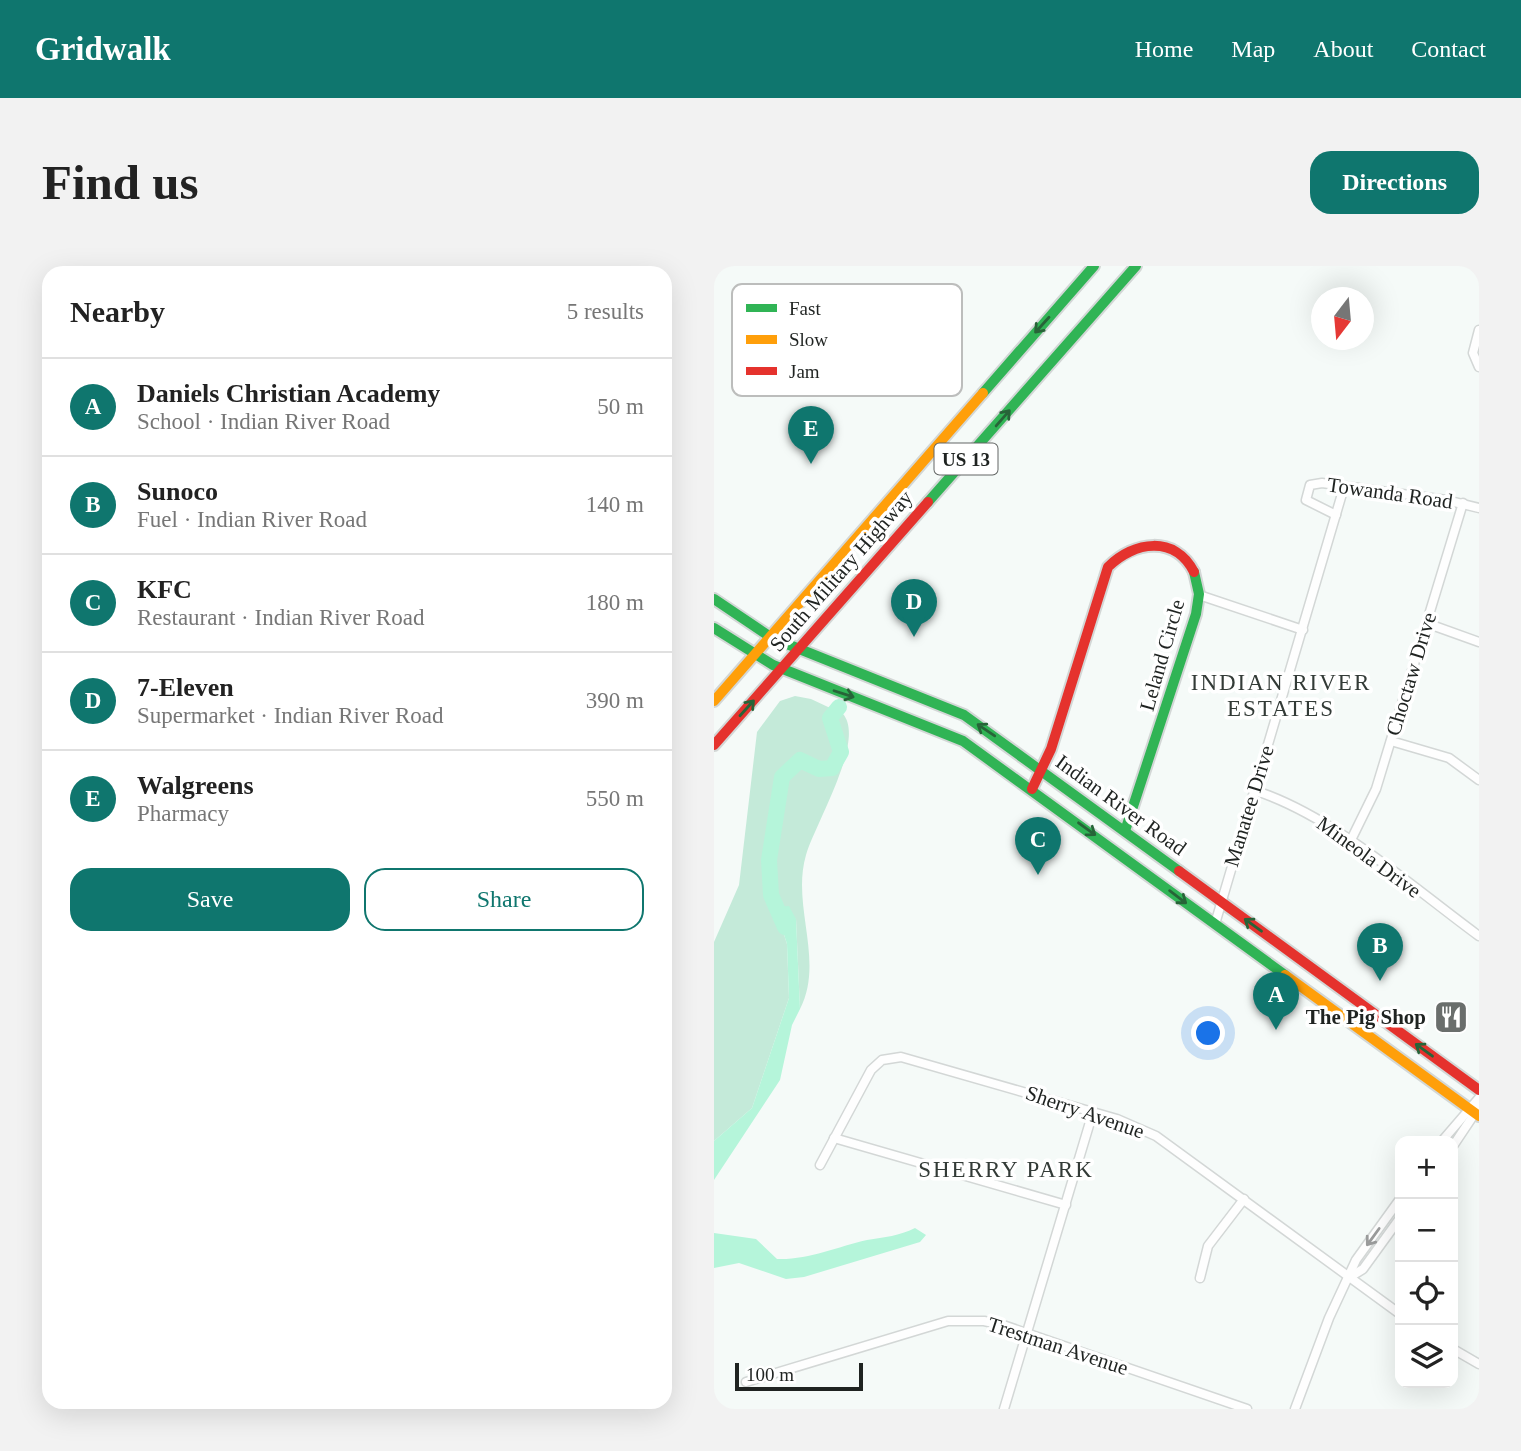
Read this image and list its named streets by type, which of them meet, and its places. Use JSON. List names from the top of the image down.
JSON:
{
  "streets": {
    "main road": [
      "US 13",
      "South Military Highway",
      "Leland Circle",
      "Indian River Road"
    ],
    "street": [
      "Towanda Road",
      "Choctaw Drive",
      "Manatee Drive",
      "Mineola Drive",
      "Sherry Avenue",
      "Trestman Avenue"
    ]
  },
  "crossings": [
    ["Towanda Road", "Choctaw Drive"],
    ["Towanda Road", "Manatee Drive"],
    ["South Military Highway", "Indian River Road"],
    ["Leland Circle", "Indian River Road"],
    ["Choctaw Drive", "Mineola Drive"],
    ["Indian River Road", "Manatee Drive"],
    ["Manatee Drive", "Mineola Drive"]
  ],
  "districts": ["INDIAN RIVER ESTATES", "SHERRY PARK"],
  "places": {
    "restaurant": ["The Pig Shop"]
  },
  "legend": ["Fast", "Slow", "Jam"],
  "scale_bar": "100 m",
  "north": "bottom",
  "page": {
    "header": "Gridwalk",
    "nav": [
      "Home",
      "Map",
      "About",
      "Contact"
    ],
    "buttons": [
      "Directions",
      ["Save", "Share"]
    ],
    "title": "Find us",
    "heading": ["Nearby", "5 results"],
    "list": [
      {
        "mark": "A",
        "name": "Daniels Christian Academy",
        "note": "School · Indian River Road",
        "value": "50 m"
      },
      {
        "mark": "B",
        "name": "Sunoco",
        "note": "Fuel · Indian River Road",
        "value": "140 m"
      },
      {
        "mark": "C",
        "name": "KFC",
        "note": "Restaurant · Indian River Road",
        "value": "180 m"
      },
      {
        "mark": "D",
        "name": "7-Eleven",
        "note": "Supermarket · Indian River Road",
        "value": "390 m"
      },
      {
        "mark": "E",
        "name": "Walgreens",
        "note": "Pharmacy",
        "value": "550 m"
      }
    ],
    "pins": [
      "E",
      "D",
      "C",
      "B",
      "A"
    ],
    "map_buttons": ["+", "−"],
    "scale": "100 m"
  }
}
